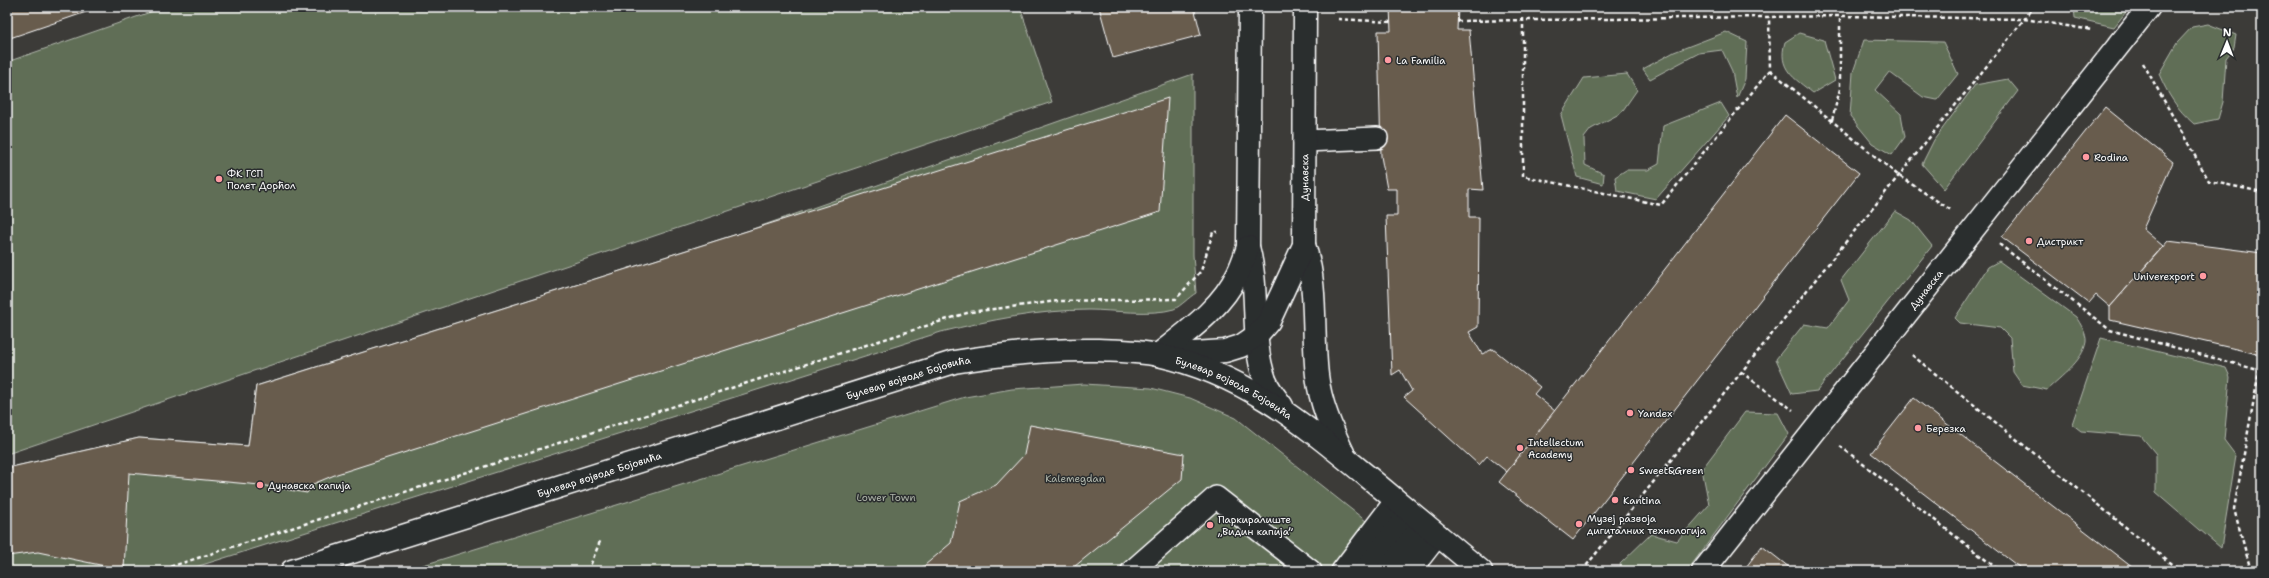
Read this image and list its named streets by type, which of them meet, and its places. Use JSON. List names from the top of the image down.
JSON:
{
  "streets": {
    "main road": ["Дунавска", "Булевар војводе Бојовића"]
  },
  "crossings": [
    ["Дунавска", "Булевар војводе Бојовића"]
  ],
  "parks": ["Kalemegdan", "Lower Town"],
  "places": [
    "La Familia",
    "Rodina",
    "ФК ГСП Полет Дорћол",
    "Дистрикт",
    "Univerexport",
    "Yandex",
    "Березка",
    "Intellectum Academy",
    "Sweet&Green",
    "Дунавска капија",
    "Kantina",
    "Музеј развоја дигиталних технологија",
    "Паркиралиште „Видин капија”"
  ],
  "north": "top"
}
